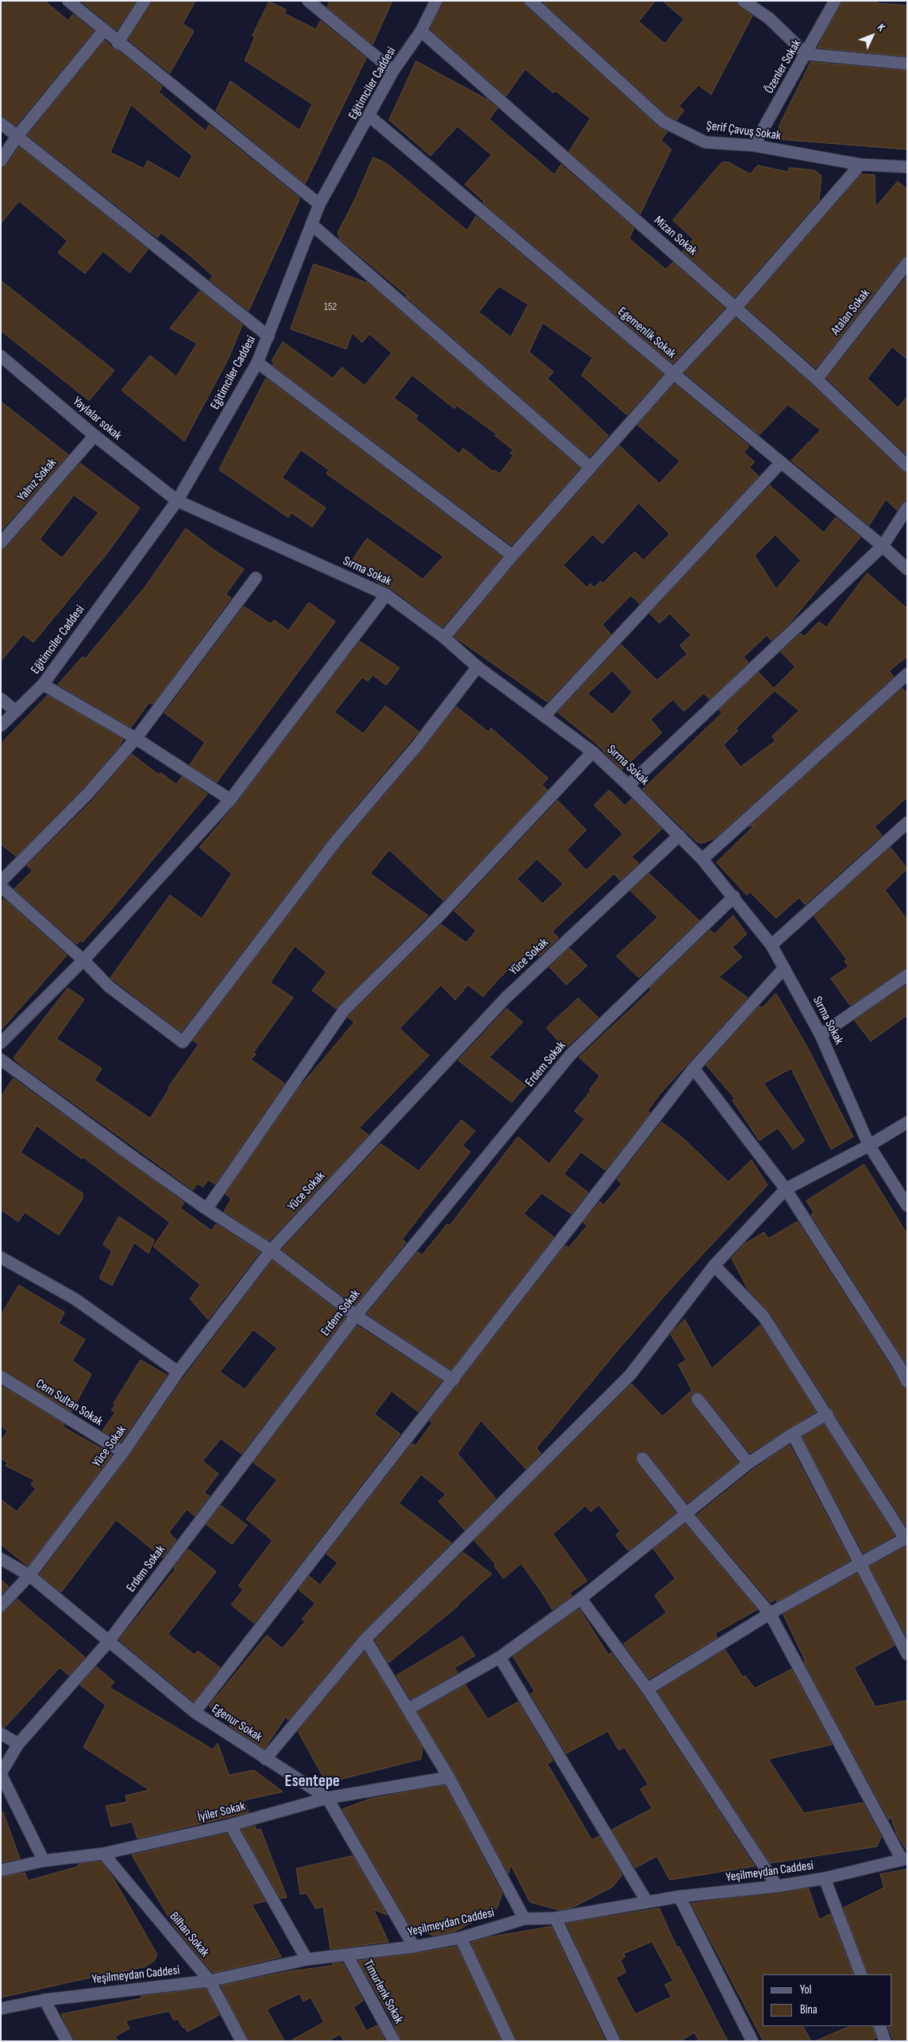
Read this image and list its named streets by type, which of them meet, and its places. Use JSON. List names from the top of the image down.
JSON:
{
  "streets": {
    "street": [
      "Özenler Sokak",
      "Eğitimciler Caddesi",
      "Şerif Çavuş Sokak",
      "Mizan Sokak",
      "Atalan Sokak",
      "Egemenlik Sokak",
      "Yaylalar sokak",
      "Yalnız Sokak",
      "Sırma Sokak",
      "Yüce Sokak",
      "Erdem Sokak",
      "Cem Sultan Sokak",
      "Egenur Sokak",
      "İyiler Sokak",
      "Yeşilmeydan Caddesi",
      "Bilhan Sokak",
      "Timurlenk Sokak"
    ]
  },
  "crossings": [
    ["Özenler Sokak", "Şerif Çavuş Sokak"],
    ["Eğitimciler Caddesi", "Mizan Sokak"],
    ["Eğitimciler Caddesi", "Egemenlik Sokak"],
    ["Eğitimciler Caddesi", "Yaylalar sokak"],
    ["Eğitimciler Caddesi", "Sırma Sokak"],
    ["Mizan Sokak", "Atalan Sokak"],
    ["Yaylalar sokak", "Yalnız Sokak"],
    ["Yaylalar sokak", "Sırma Sokak"],
    ["Sırma Sokak", "Yüce Sokak"],
    ["Sırma Sokak", "Erdem Sokak"],
    ["Yüce Sokak", "Cem Sultan Sokak"],
    ["Yüce Sokak", "Egenur Sokak"],
    ["Erdem Sokak", "Egenur Sokak"],
    ["Erdem Sokak", "İyiler Sokak"],
    ["Egenur Sokak", "İyiler Sokak"],
    ["Egenur Sokak", "Yeşilmeydan Caddesi"],
    ["İyiler Sokak", "Bilhan Sokak"],
    ["Yeşilmeydan Caddesi", "Bilhan Sokak"],
    ["Yeşilmeydan Caddesi", "Timurlenk Sokak"]
  ],
  "districts": ["Esentepe"],
  "house_numbers": ["152"],
  "legend": ["Yol", "Bina"],
  "north": "top right"
}
